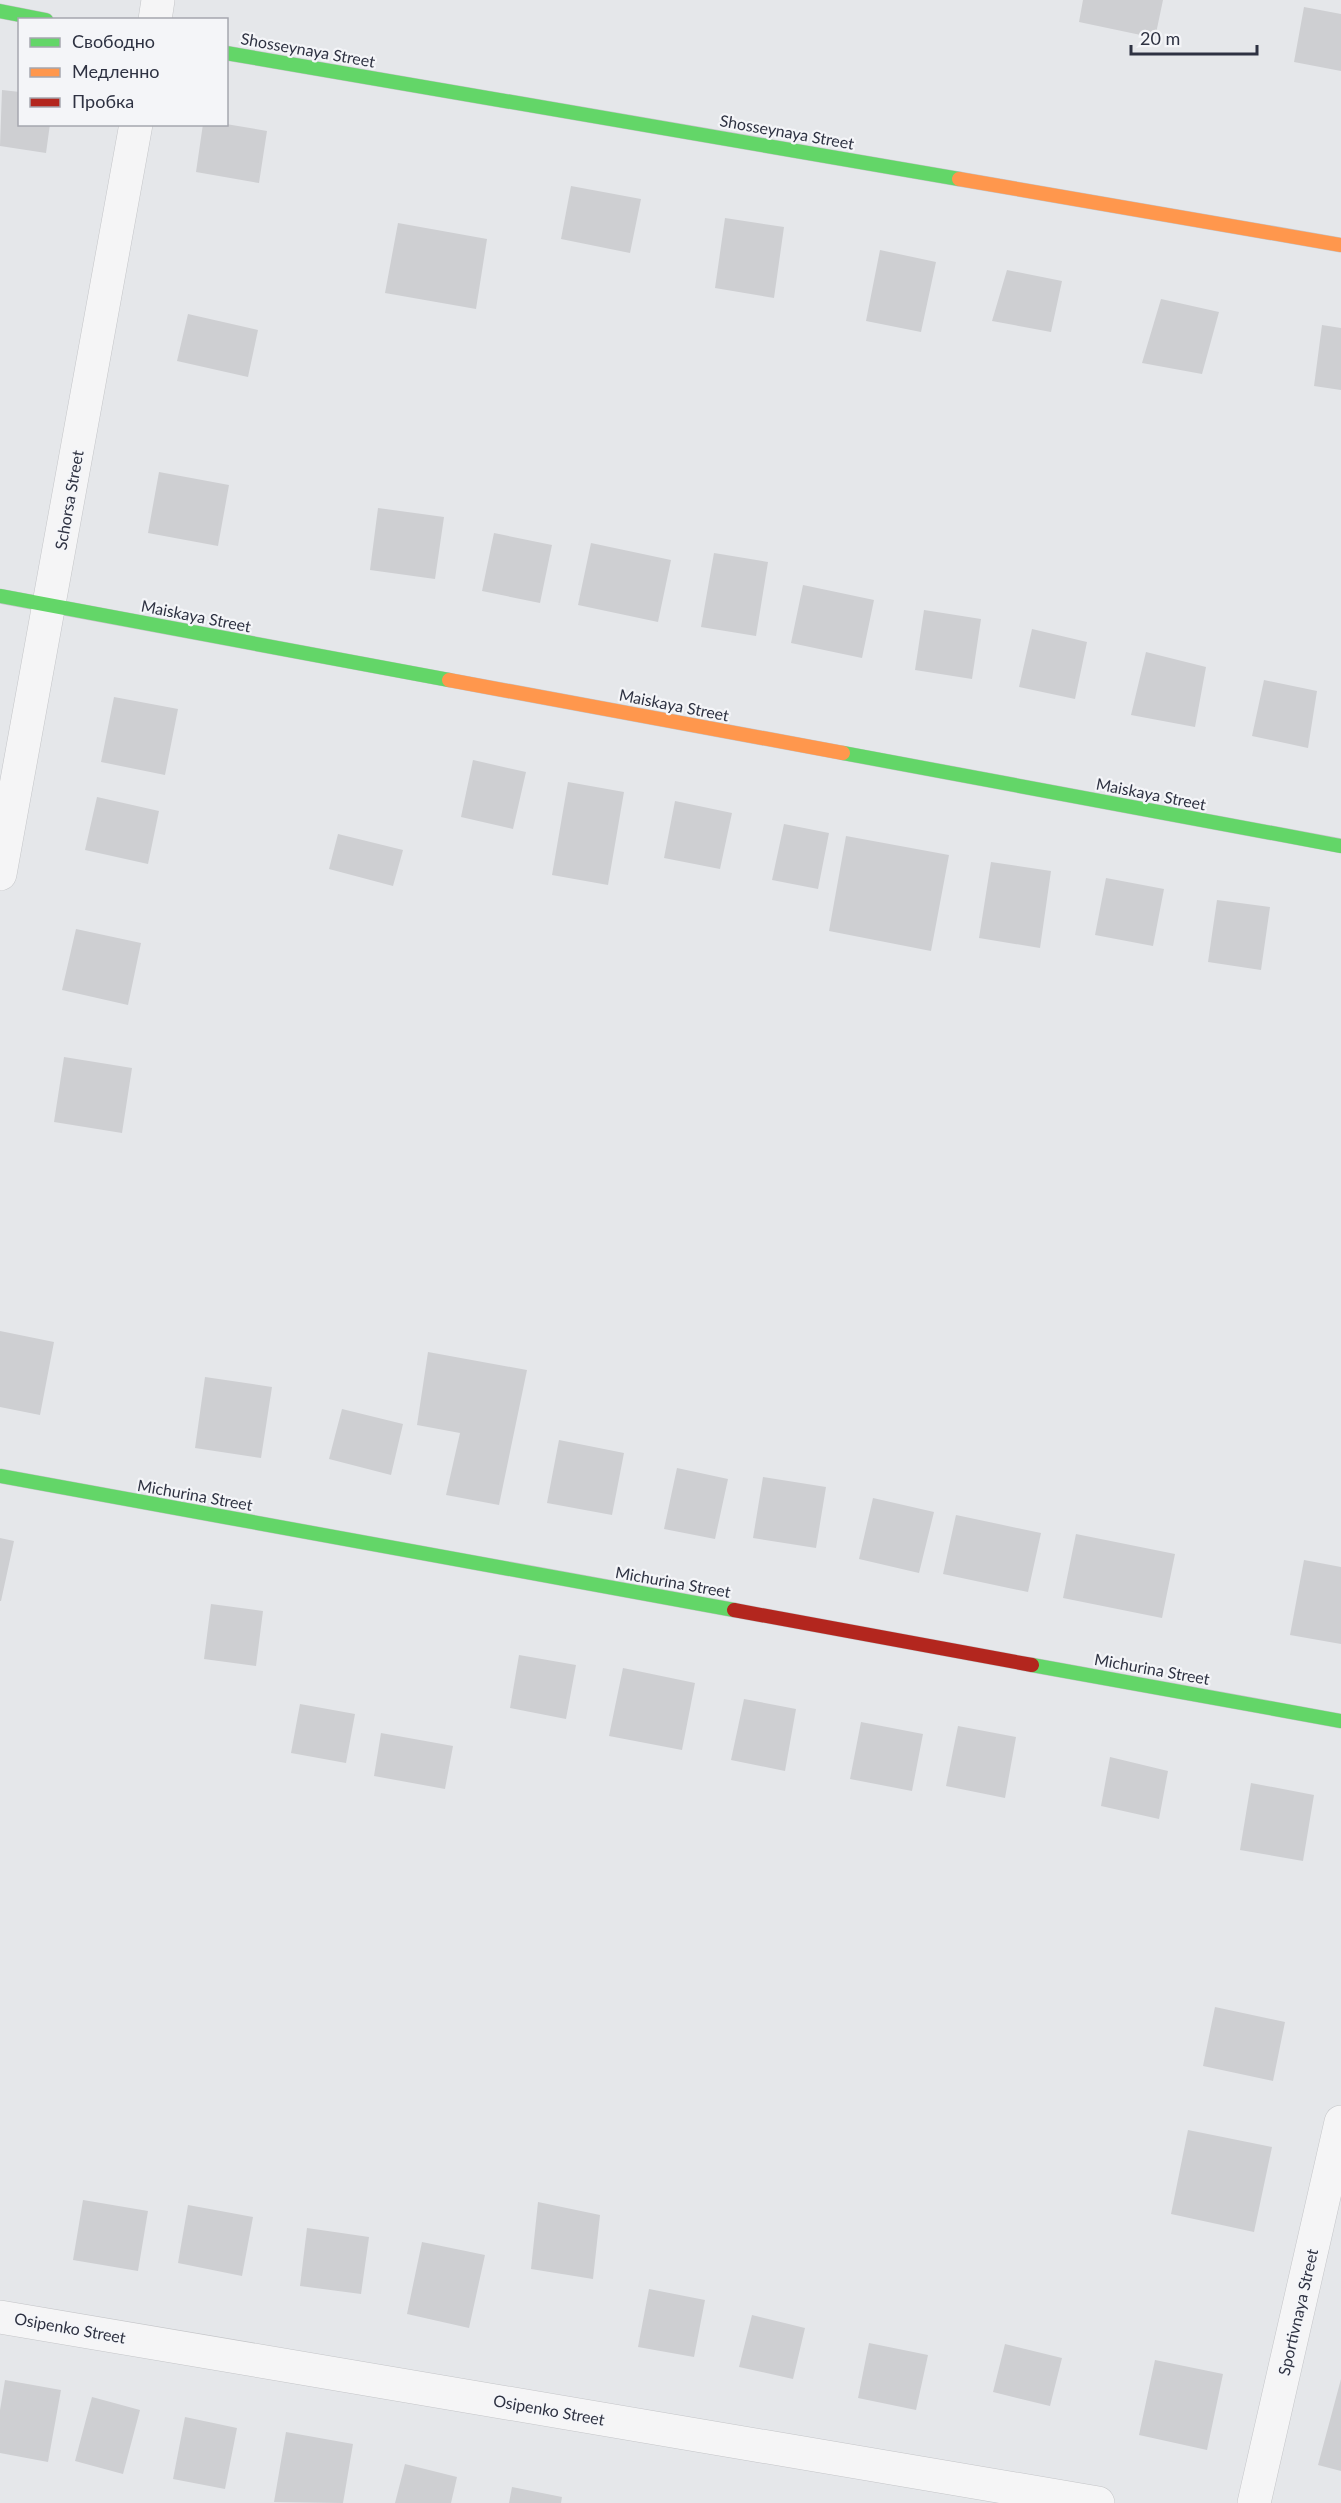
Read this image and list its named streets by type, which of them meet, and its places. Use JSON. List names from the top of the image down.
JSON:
{
  "streets": {
    "street": [
      "Shosseynaya Street",
      "Schorsa Street",
      "Maiskaya Street",
      "Michurina Street",
      "Sportivnaya Street",
      "Osipenko Street"
    ]
  },
  "crossings": [
    ["Schorsa Street", "Maiskaya Street"]
  ],
  "legend": ["Свободно", "Медленно", "Пробка"],
  "scale_bar": "20 m"
}
